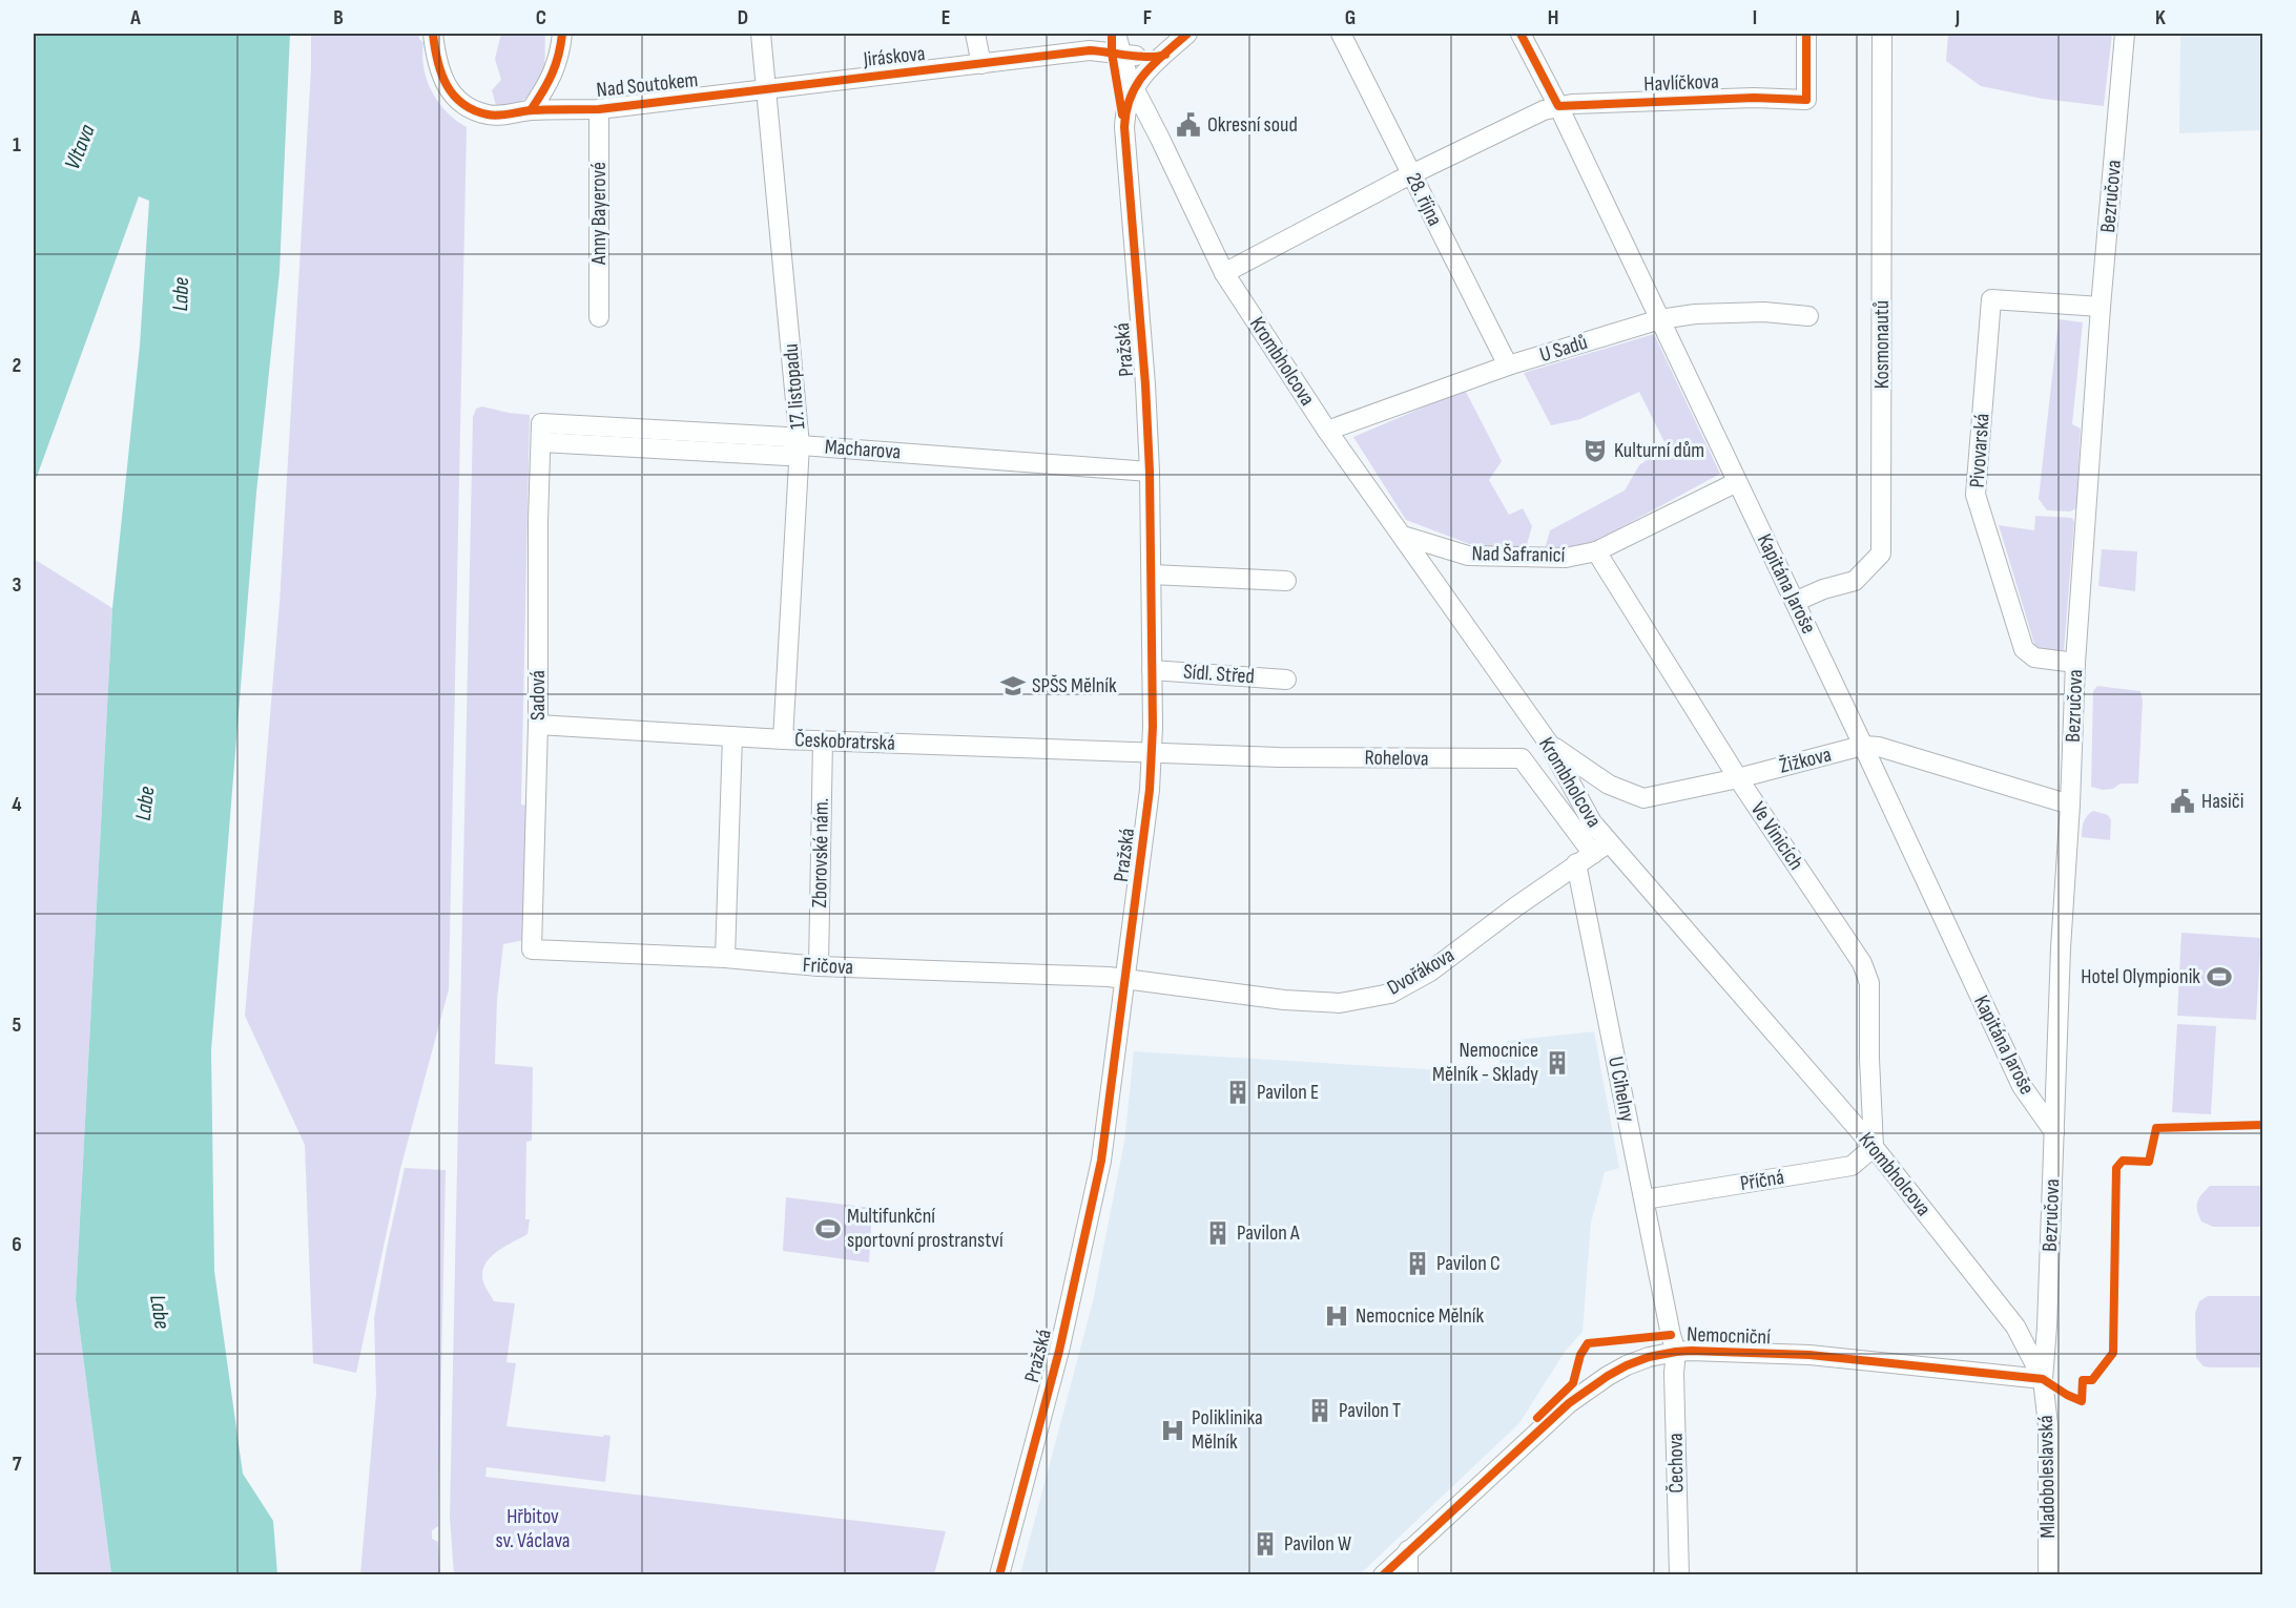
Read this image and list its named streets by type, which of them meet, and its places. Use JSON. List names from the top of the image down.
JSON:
{
  "streets": {
    "street": [
      "Jiráskova",
      "Havlíčkova",
      "Nad Soutokem",
      "Bezručova",
      "28. října",
      "Anny Bayerové",
      "Kosmonautů",
      "U Sadů",
      "Pražská",
      "Krombholcova",
      "17. listopadu",
      "Macharova",
      "Pivovarská",
      "Nad Šafranicí",
      "Kapitána Jaroše",
      "Sídl. Střed",
      "Sadová",
      "Českobratrská",
      "Rohelova",
      "Žižkova",
      "Ve Vinicích",
      "Zborovské nám.",
      "Fričova",
      "Dvořákova",
      "U Cihelny",
      "Příčná",
      "Nemocniční",
      "Čechova",
      "Mladoboleslavská"
    ]
  },
  "crossings": [
    ["Jiráskova", "Nad Soutokem"],
    ["Jiráskova", "Pražská"],
    ["Jiráskova", "17. listopadu"],
    ["Havlíčkova", "28. října"],
    ["Havlíčkova", "Krombholcova"],
    ["Havlíčkova", "Kapitána Jaroše"],
    ["Nad Soutokem", "Anny Bayerové"],
    ["Nad Soutokem", "17. listopadu"],
    ["Bezručova", "Krombholcova"],
    ["Bezručova", "Pivovarská"],
    ["Bezručova", "Kapitána Jaroše"],
    ["Bezručova", "Žižkova"],
    ["Bezručova", "Nemocniční"],
    ["Bezručova", "Mladoboleslavská"],
    ["28. října", "U Sadů"],
    ["Kosmonautů", "Kapitána Jaroše"],
    ["U Sadů", "Krombholcova"],
    ["U Sadů", "Kapitána Jaroše"],
    ["Pražská", "Krombholcova"],
    ["Pražská", "Macharova"],
    ["Pražská", "Sídl. Střed"],
    ["Pražská", "Českobratrská"],
    ["Pražská", "Rohelova"],
    ["Pražská", "Fričova"],
    ["Pražská", "Dvořákova"],
    ["Krombholcova", "Nad Šafranicí"],
    ["Krombholcova", "Rohelova"],
    ["Krombholcova", "Žižkova"],
    ["Krombholcova", "Ve Vinicích"],
    ["Krombholcova", "Dvořákova"],
    ["Krombholcova", "U Cihelny"],
    ["Krombholcova", "Příčná"],
    ["Krombholcova", "Nemocniční"],
    ["Krombholcova", "Mladoboleslavská"],
    ["17. listopadu", "Macharova"],
    ["17. listopadu", "Sadová"],
    ["17. listopadu", "Českobratrská"],
    ["Macharova", "Sadová"],
    ["Nad Šafranicí", "Kapitána Jaroše"],
    ["Nad Šafranicí", "Ve Vinicích"],
    ["Kapitána Jaroše", "Žižkova"],
    ["Sadová", "Českobratrská"],
    ["Sadová", "Fričova"],
    ["Českobratrská", "Rohelova"],
    ["Českobratrská", "Zborovské nám."],
    ["Rohelova", "Dvořákova"],
    ["Rohelova", "U Cihelny"],
    ["Žižkova", "Ve Vinicích"],
    ["Ve Vinicích", "Příčná"],
    ["Zborovské nám.", "Fričova"],
    ["Fričova", "Dvořákova"],
    ["Dvořákova", "U Cihelny"],
    ["U Cihelny", "Příčná"],
    ["U Cihelny", "Nemocniční"],
    ["U Cihelny", "Čechova"],
    ["Nemocniční", "Čechova"],
    ["Nemocniční", "Mladoboleslavská"]
  ],
  "water": ["Vltava", "Labe"],
  "parks": ["Hřbitov sv. Václava"],
  "places": {
    "public building": ["Okresní soud", "Hasiči"],
    "theatre": ["Kulturní dům"],
    "school or university": ["SPŠS Mělník"],
    "sports": ["Hotel Olympionik", "Multifunkční sportovní prostranství"],
    "building": [
      "Nemocnice Mělník - Sklady",
      "Pavilon E",
      "Pavilon A",
      "Pavilon C",
      "Pavilon T",
      "Pavilon W"
    ],
    "hospital": ["Nemocnice Mělník", "Poliklinika Mělník"]
  },
  "grid": {
    "columns": [
      "A",
      "B",
      "C",
      "D",
      "E",
      "F",
      "G",
      "H",
      "I",
      "J",
      "K"
    ],
    "rows": [
      "1",
      "2",
      "3",
      "4",
      "5",
      "6",
      "7"
    ]
  }
}
